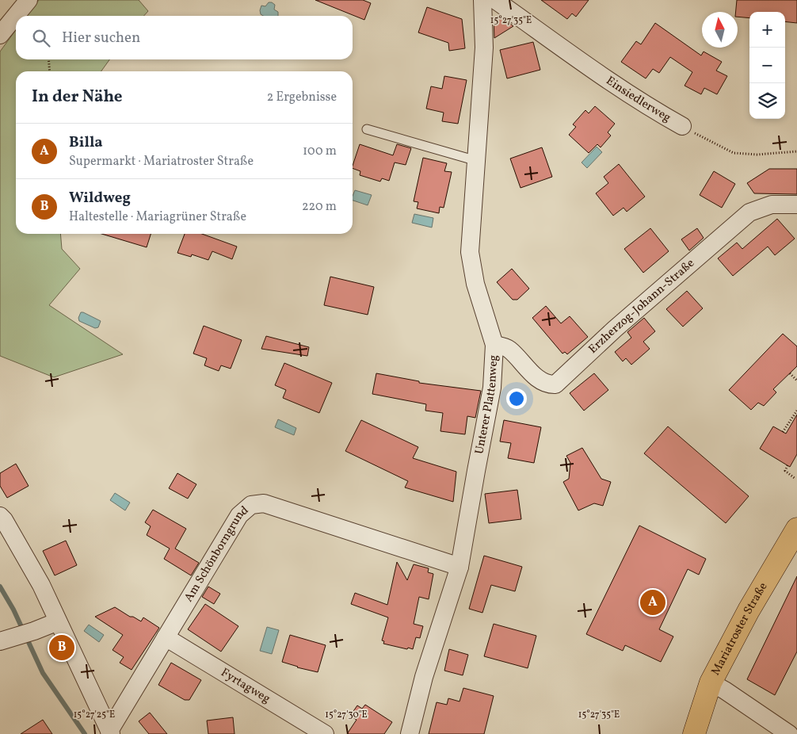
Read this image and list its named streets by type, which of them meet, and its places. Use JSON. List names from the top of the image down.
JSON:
{
  "streets": {
    "main road": ["Mariatroster Straße"],
    "street": [
      "Einsiedlerweg",
      "Erzherzog-Johann-Straße",
      "Unterer Plattenweg",
      "Am Schönborngrund",
      "Fyrtagweg"
    ]
  },
  "crossings": [
    ["Erzherzog-Johann-Straße", "Unterer Plattenweg"],
    ["Unterer Plattenweg", "Am Schönborngrund"],
    ["Am Schönborngrund", "Fyrtagweg"]
  ],
  "north": "top",
  "page": {
    "map_buttons": ["+", "−"],
    "search": "Hier suchen",
    "heading": ["In der Nähe", "2 Ergebnisse"],
    "list": [
      {
        "mark": "A",
        "name": "Billa",
        "note": "Supermarkt · Mariatroster Straße",
        "value": "100 m"
      },
      {
        "mark": "B",
        "name": "Wildweg",
        "note": "Haltestelle · Mariagrüner Straße",
        "value": "220 m"
      }
    ],
    "pins": ["A", "B"]
  },
  "coordinates": ["15°27'35\"E", "15°27'25\"E", "15°27'30\"E"]
}
